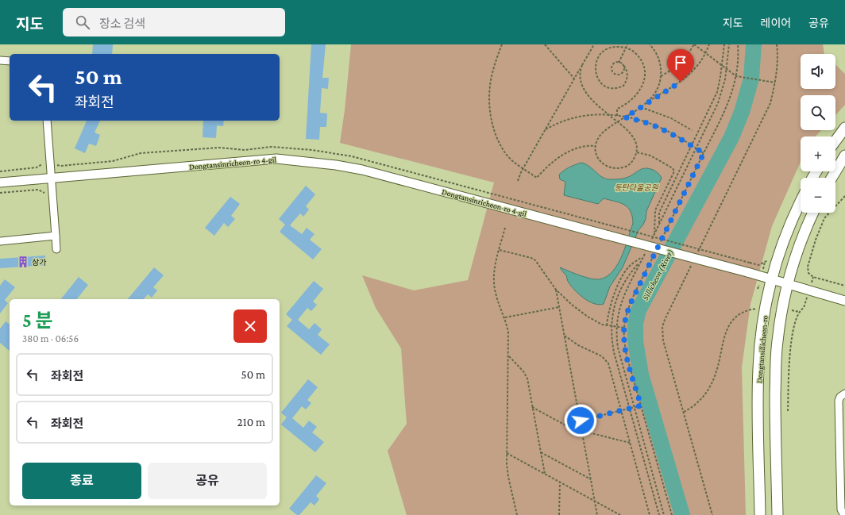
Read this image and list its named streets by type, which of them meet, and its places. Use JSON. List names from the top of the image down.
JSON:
{
  "streets": {
    "main road": ["Dongtansillicheon-ro"],
    "street": ["Dongtansinricheon-ro 4-gil"]
  },
  "crossings": [
    ["Dongtansinricheon-ro 4-gil", "Dongtansillicheon-ro"]
  ],
  "water": ["Sillicheon (River)"],
  "parks": ["동탄다올공원"],
  "places": {
    "building": ["상가"]
  },
  "page": {
    "header": "지도",
    "search": "장소 검색",
    "nav": ["지도", "레이어", "공유"],
    "map_buttons": ["+", "−"],
    "turn": ["50 m", "좌회전"],
    "heading": ["5 분", "380 m · 06:56"],
    "list": [
      {
        "name": "좌회전",
        "value": "50 m"
      },
      {
        "name": "좌회전",
        "value": "210 m"
      }
    ],
    "buttons": ["종료", "공유"]
  }
}
